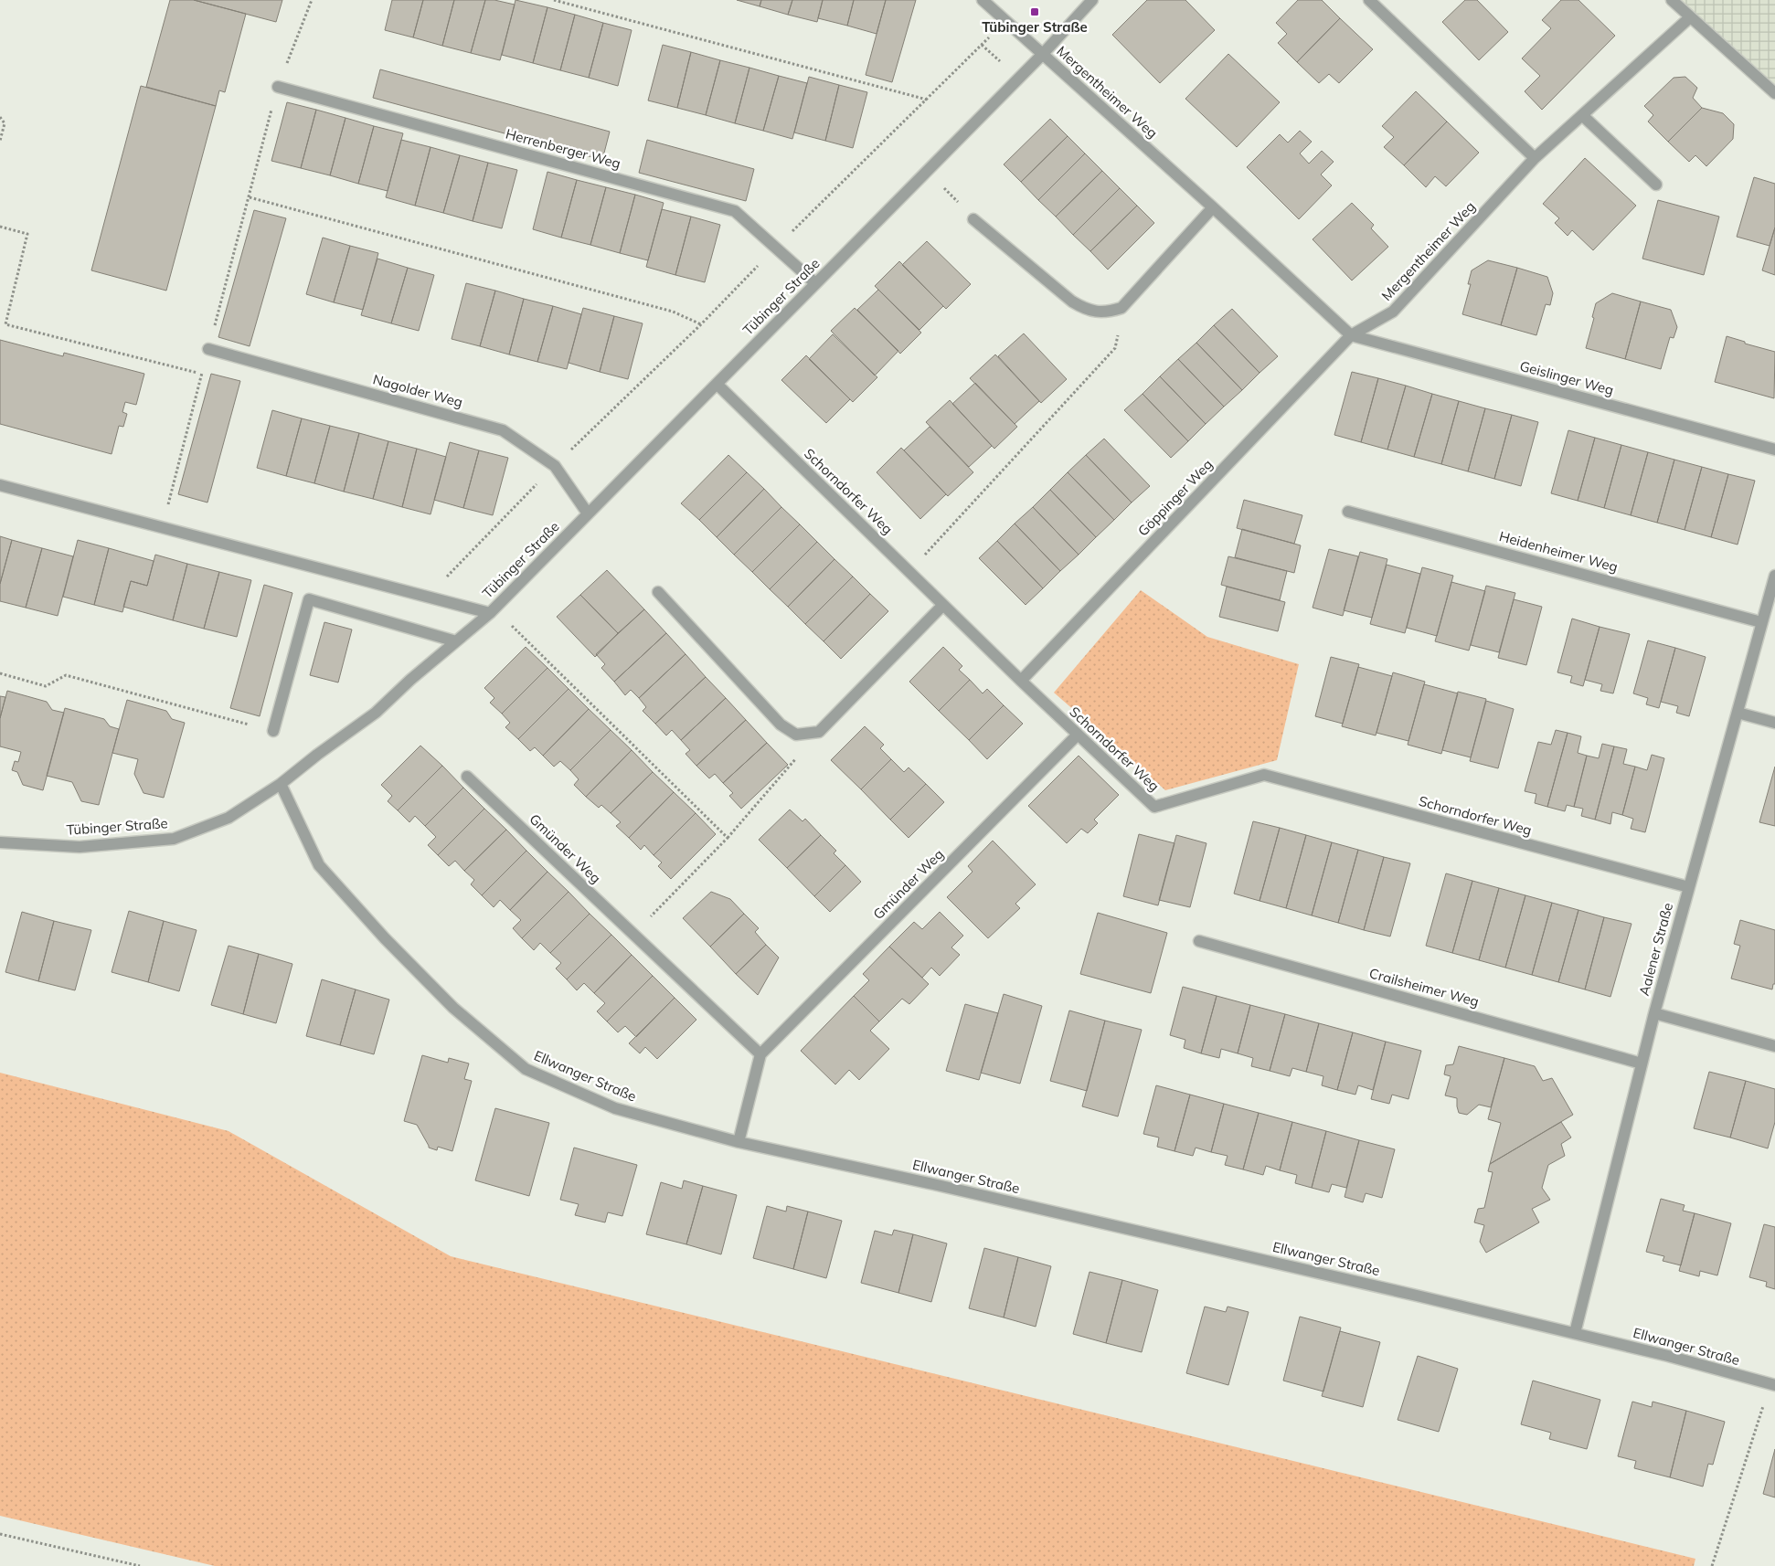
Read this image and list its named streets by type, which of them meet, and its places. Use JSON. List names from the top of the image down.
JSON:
{
  "streets": {
    "street": [
      "Mergentheimer Weg",
      "Herrenberger Weg",
      "Tübinger Straße",
      "Geislinger Weg",
      "Nagolder Weg",
      "Schorndorfer Weg",
      "Göppinger Weg",
      "Heidenheimer Weg",
      "Gmünder Weg",
      "Aalener Straße",
      "Crailsheimer Weg",
      "Ellwanger Straße"
    ]
  },
  "crossings": [
    ["Mergentheimer Weg", "Tübinger Straße"],
    ["Mergentheimer Weg", "Geislinger Weg"],
    ["Mergentheimer Weg", "Göppinger Weg"],
    ["Herrenberger Weg", "Tübinger Straße"],
    ["Tübinger Straße", "Nagolder Weg"],
    ["Tübinger Straße", "Schorndorfer Weg"],
    ["Tübinger Straße", "Ellwanger Straße"],
    ["Geislinger Weg", "Göppinger Weg"],
    ["Schorndorfer Weg", "Göppinger Weg"],
    ["Schorndorfer Weg", "Gmünder Weg"],
    ["Schorndorfer Weg", "Aalener Straße"],
    ["Heidenheimer Weg", "Aalener Straße"],
    ["Aalener Straße", "Crailsheimer Weg"],
    ["Aalener Straße", "Ellwanger Straße"]
  ],
  "places": {
    "transit": ["Tübinger Straße"]
  }
}
